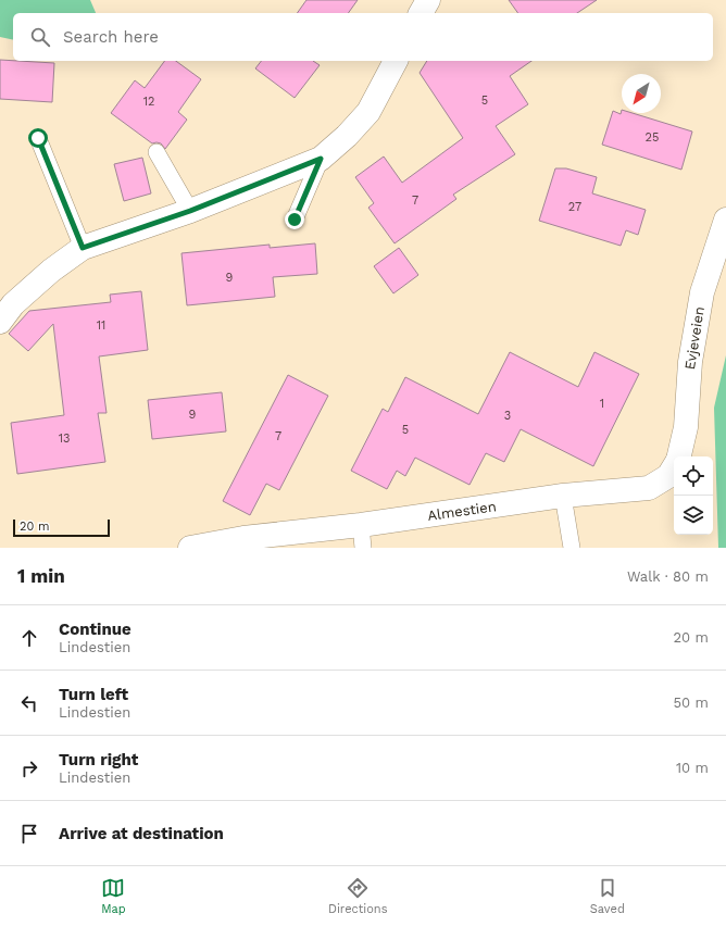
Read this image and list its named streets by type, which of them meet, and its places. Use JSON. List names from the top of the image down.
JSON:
{
  "streets": {
    "street": ["Evjeveien", "Almestien"]
  },
  "house_numbers": [
    "5",
    "12",
    "25",
    "7",
    "27",
    "9",
    "11",
    "1",
    "9",
    "3",
    "5",
    "7",
    "13"
  ],
  "scale_bar": "20 m",
  "north": "bottom left",
  "page": {
    "search": "Search here",
    "scale": "20 m",
    "heading": ["1 min", "Walk · 80 m"],
    "list": [
      ["Continue", "Lindestien", "20 m"],
      ["Turn left", "Lindestien", "50 m"],
      ["Turn right", "Lindestien", "10 m"],
      "Arrive at destination"
    ],
    "nav": ["Map", "Directions", "Saved"]
  }
}
